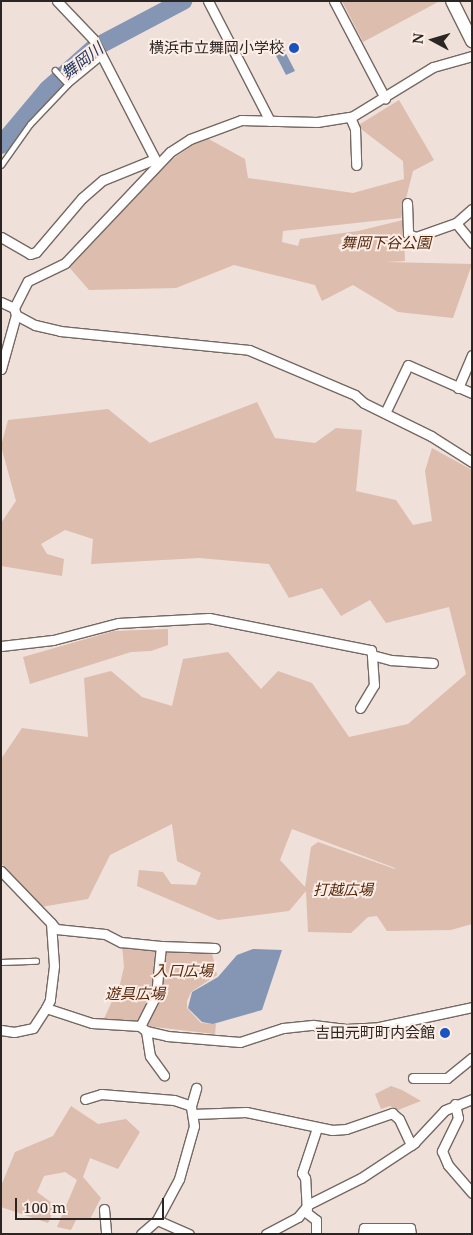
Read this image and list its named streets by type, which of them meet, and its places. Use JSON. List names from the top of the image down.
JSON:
{
  "water": ["舞岡川"],
  "parks": [
    "舞岡下谷公園",
    "打越広場",
    "入口広場",
    "遊具広場"
  ],
  "places": ["横浜市立舞岡小学校", "吉田元町町内会館"],
  "scale_bar": "100 m",
  "north": "left"
}
